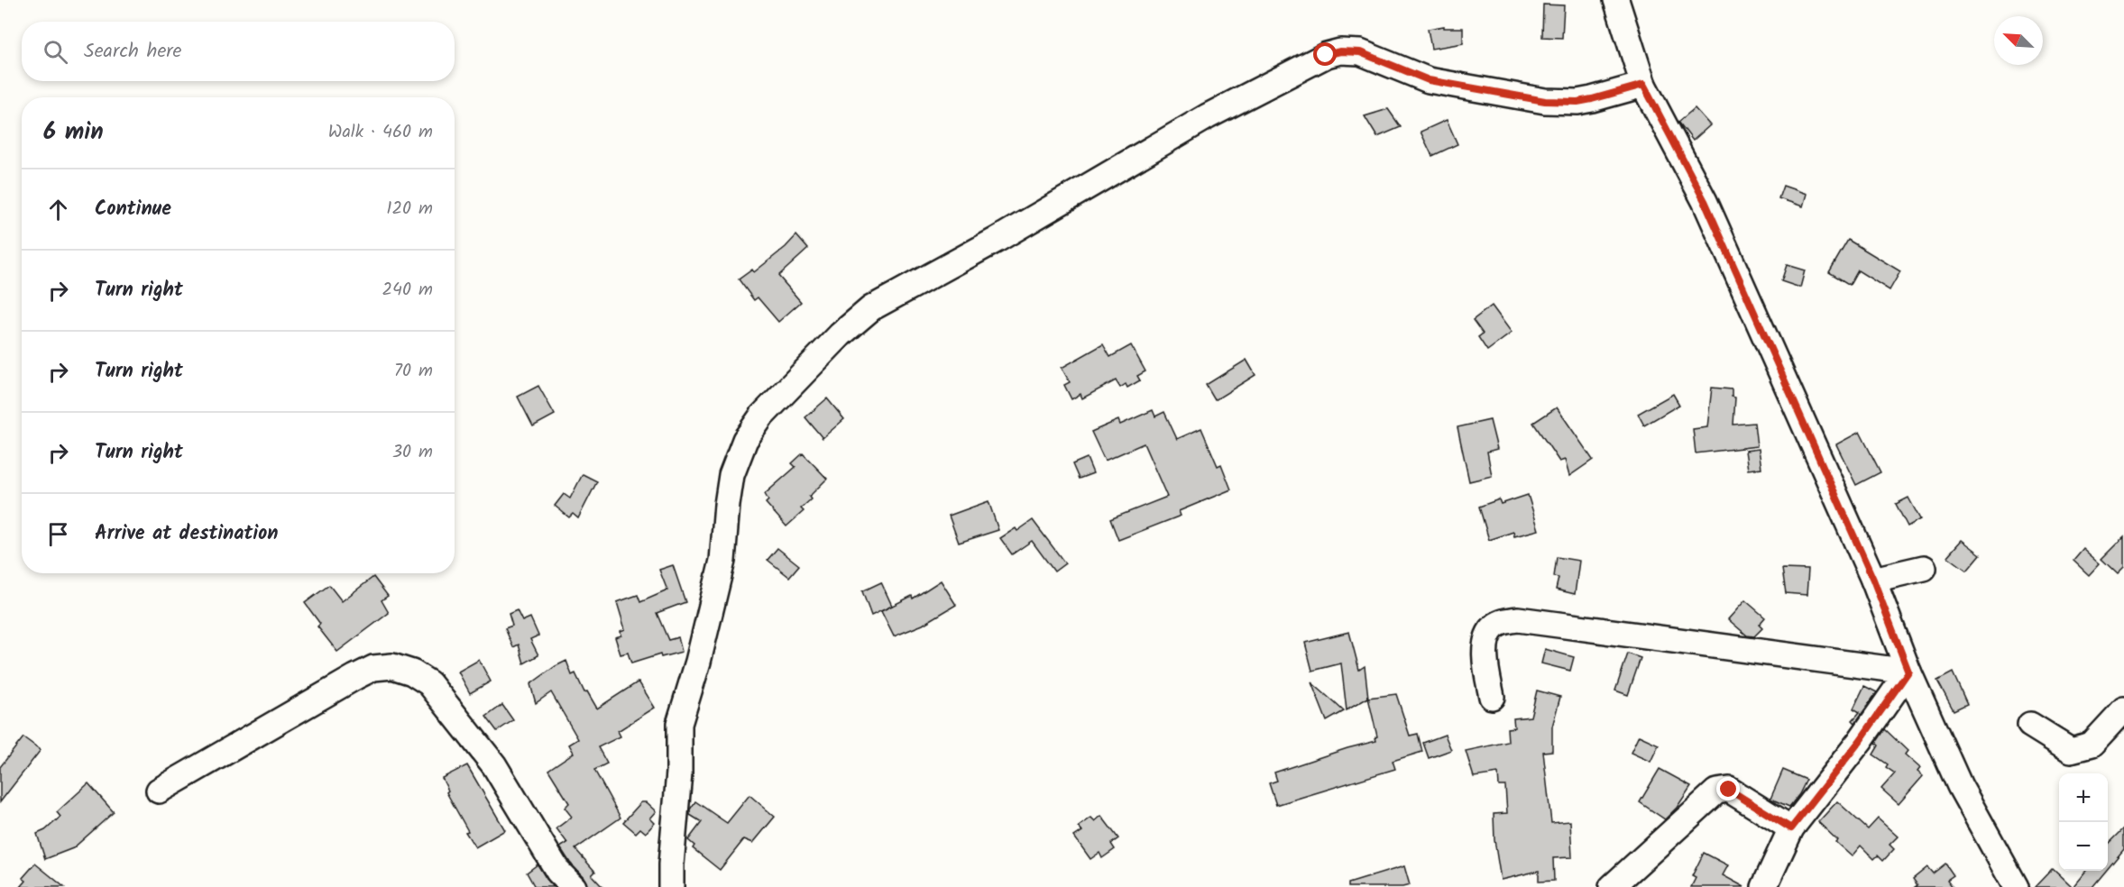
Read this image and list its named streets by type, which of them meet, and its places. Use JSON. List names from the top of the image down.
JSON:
{
  "north": "top left",
  "page": {
    "search": "Search here",
    "heading": ["6 min", "Walk · 460 m"],
    "list": [
      ["Continue", "120 m"],
      ["Turn right", "240 m"],
      ["Turn right", "70 m"],
      ["Turn right", "30 m"],
      "Arrive at destination"
    ],
    "map_buttons": ["+", "−"]
  }
}
